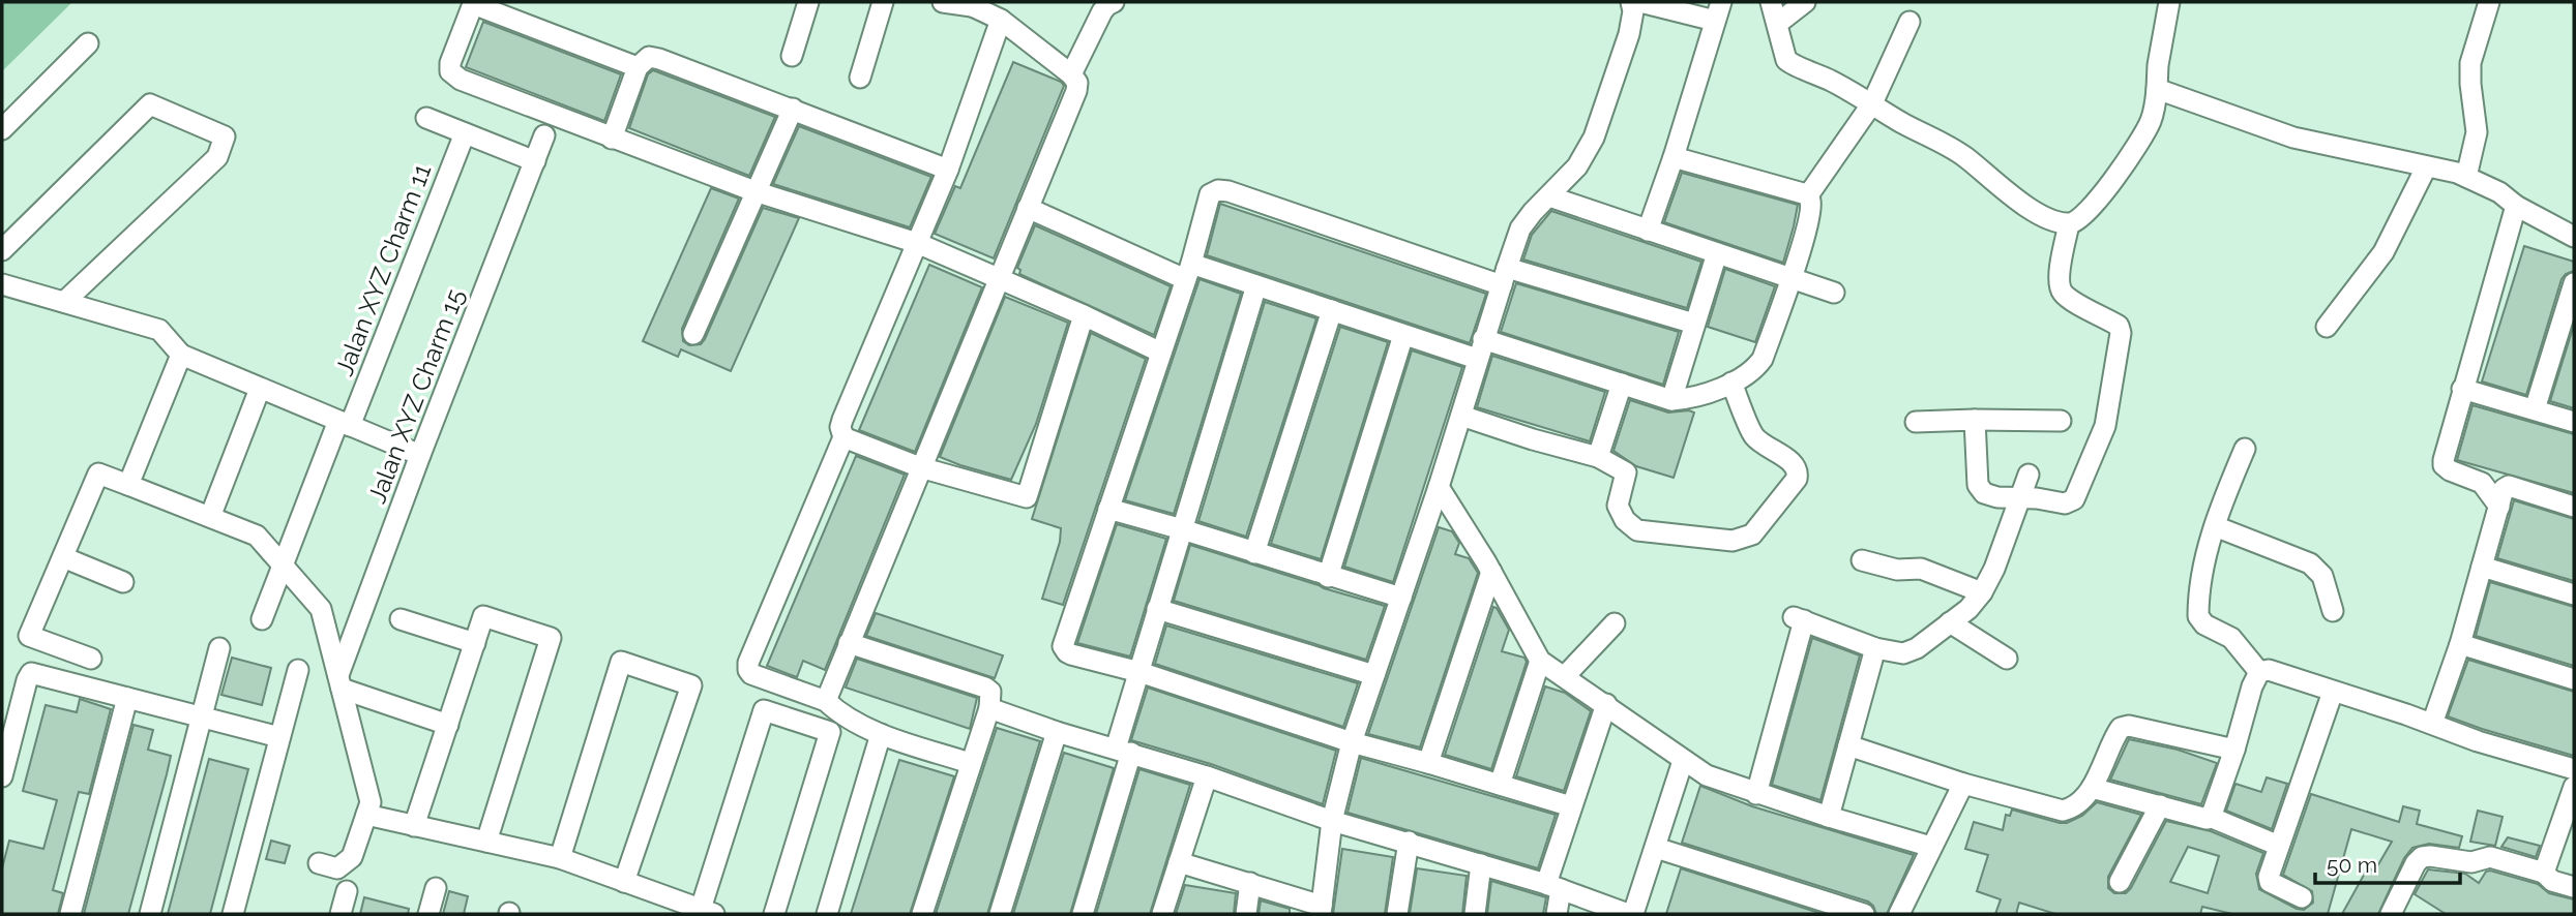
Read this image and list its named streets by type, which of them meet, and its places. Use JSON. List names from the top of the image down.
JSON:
{
  "streets": {
    "street": ["Jalan XYZ Charm 11", "Jalan XYZ Charm 15"]
  },
  "scale_bar": "50 m"
}
